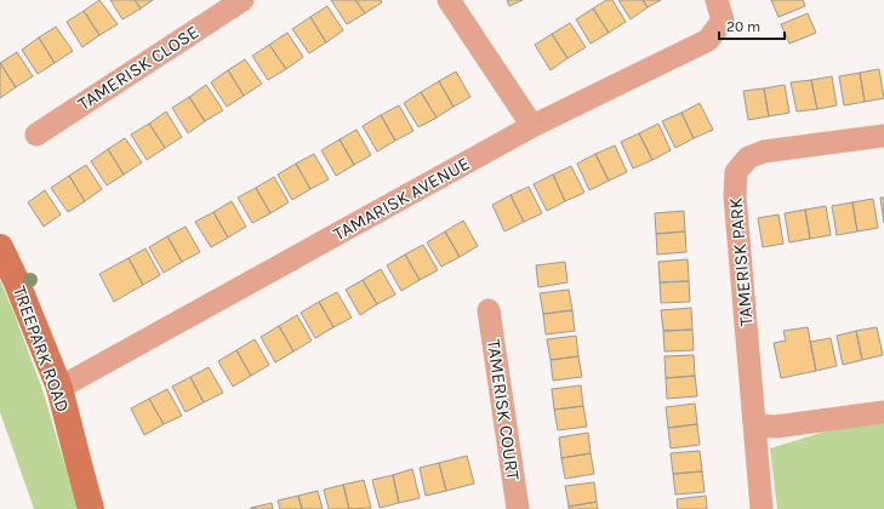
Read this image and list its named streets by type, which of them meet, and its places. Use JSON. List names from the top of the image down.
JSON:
{
  "streets": {
    "street": [
      "TAMERISK CLOSE",
      "TAMARISK AVENUE",
      "TAMERISK PARK",
      "TREEPARK ROAD",
      "TAMERISK COURT"
    ]
  },
  "crossings": [
    ["TAMARISK AVENUE", "TREEPARK ROAD"]
  ],
  "scale_bar": "20 m"
}
